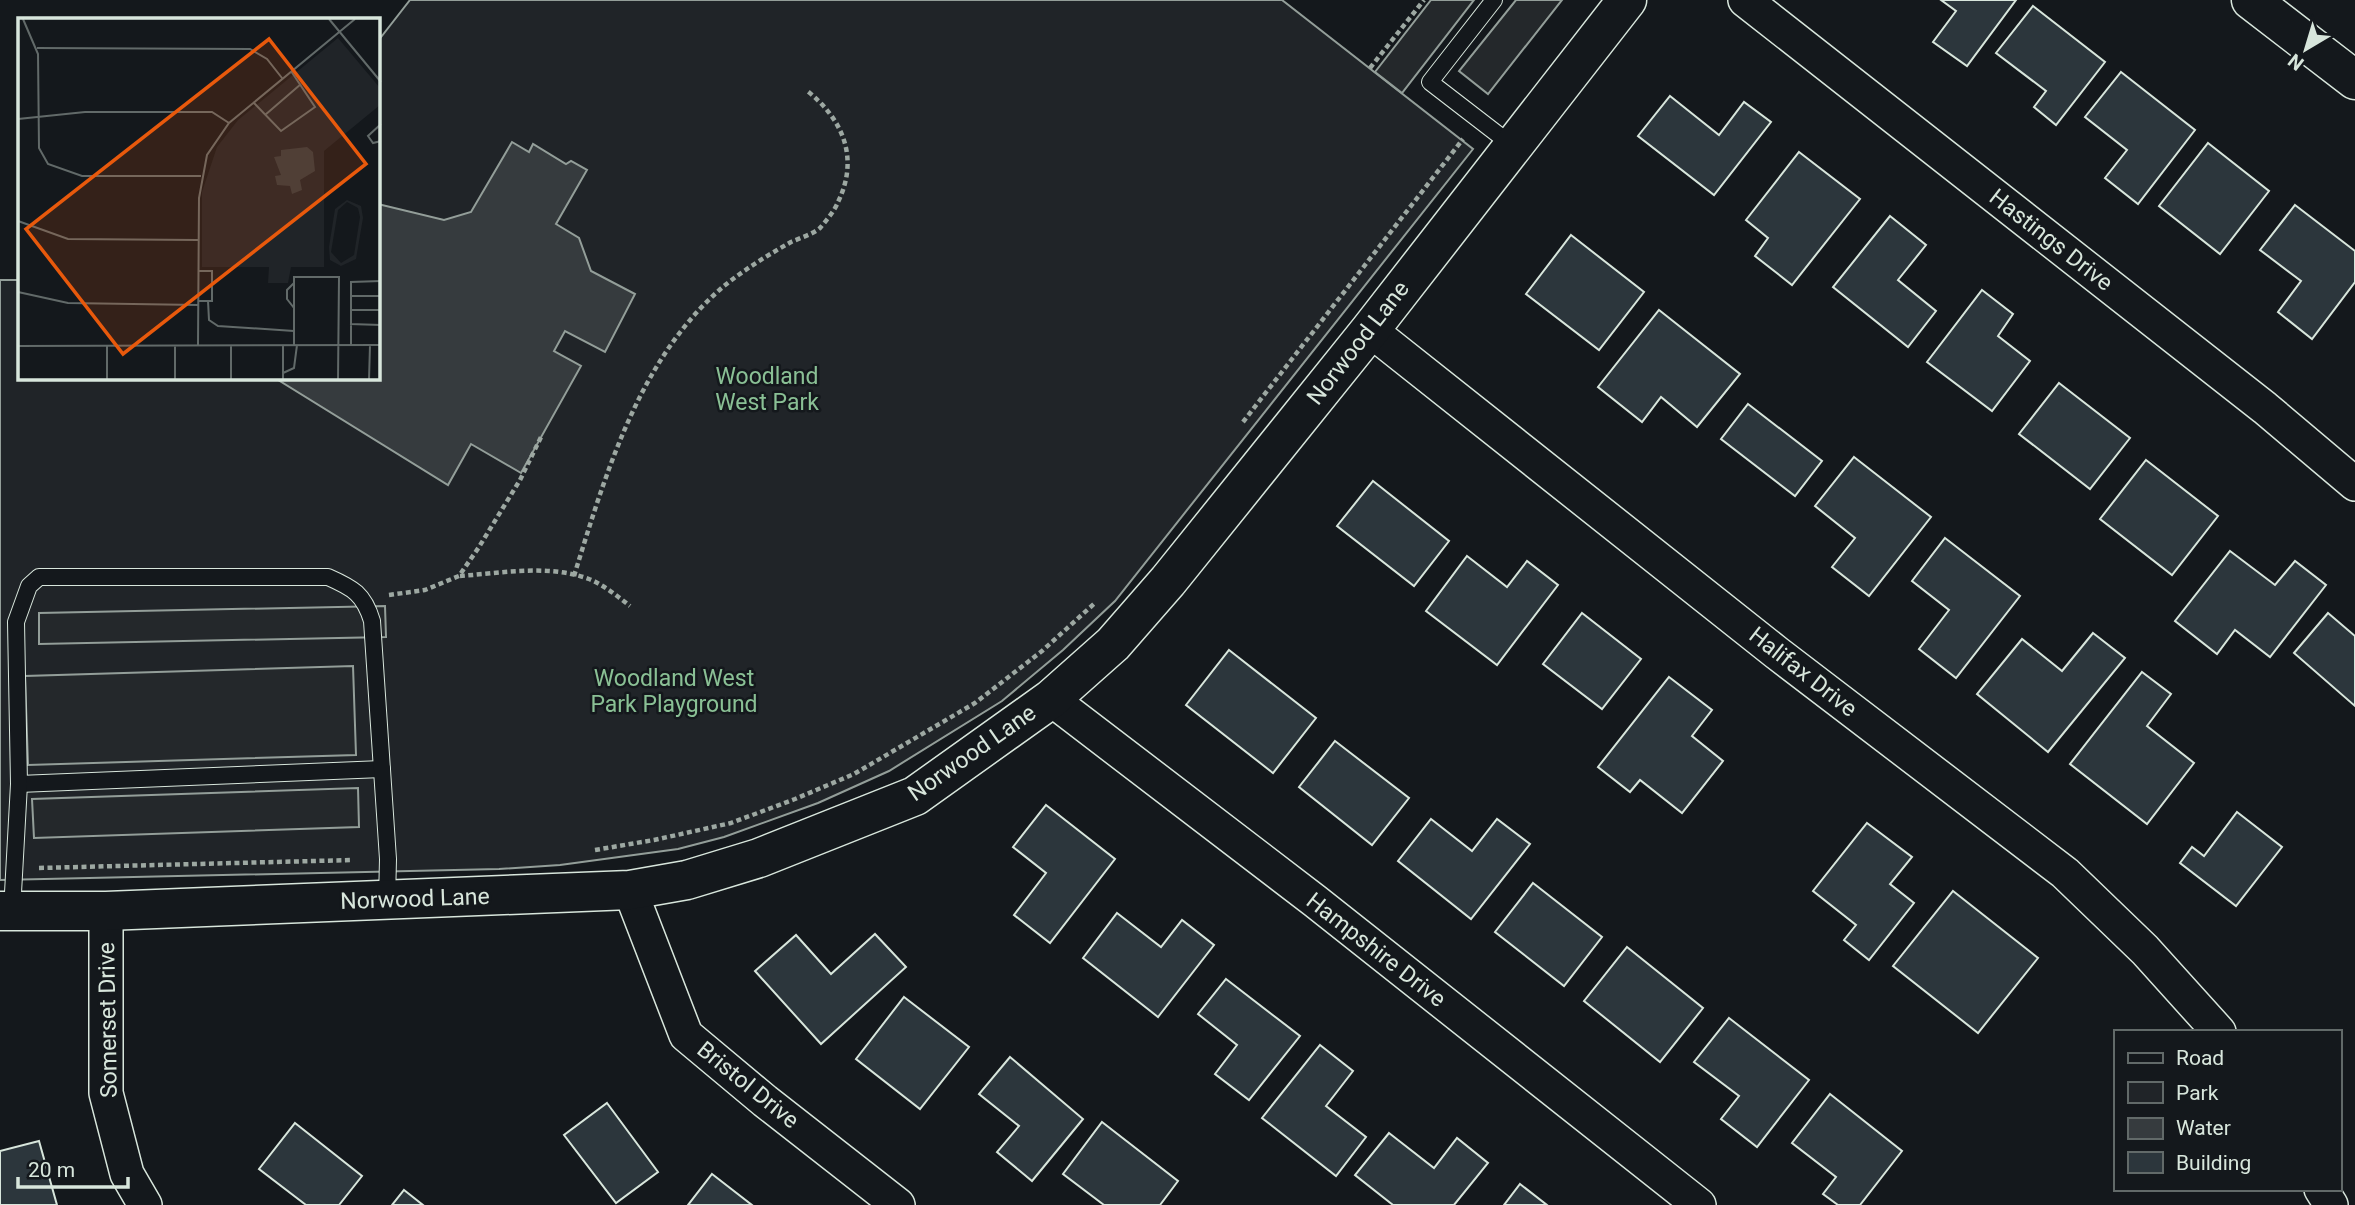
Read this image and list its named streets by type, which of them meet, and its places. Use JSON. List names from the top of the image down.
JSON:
{
  "streets": {
    "street": [
      "Hastings Drive",
      "Norwood Lane",
      "Halifax Drive",
      "Hampshire Drive",
      "Somerset Drive",
      "Bristol Drive"
    ]
  },
  "crossings": [
    ["Norwood Lane", "Halifax Drive"],
    ["Norwood Lane", "Hampshire Drive"],
    ["Norwood Lane", "Somerset Drive"],
    ["Norwood Lane", "Bristol Drive"]
  ],
  "parks": ["Woodland West Park", "Woodland West Park Playground"],
  "legend": [
    "Road",
    "Park",
    "Water",
    "Building"
  ],
  "scale_bar": "20 m",
  "north": "bottom left"
}
